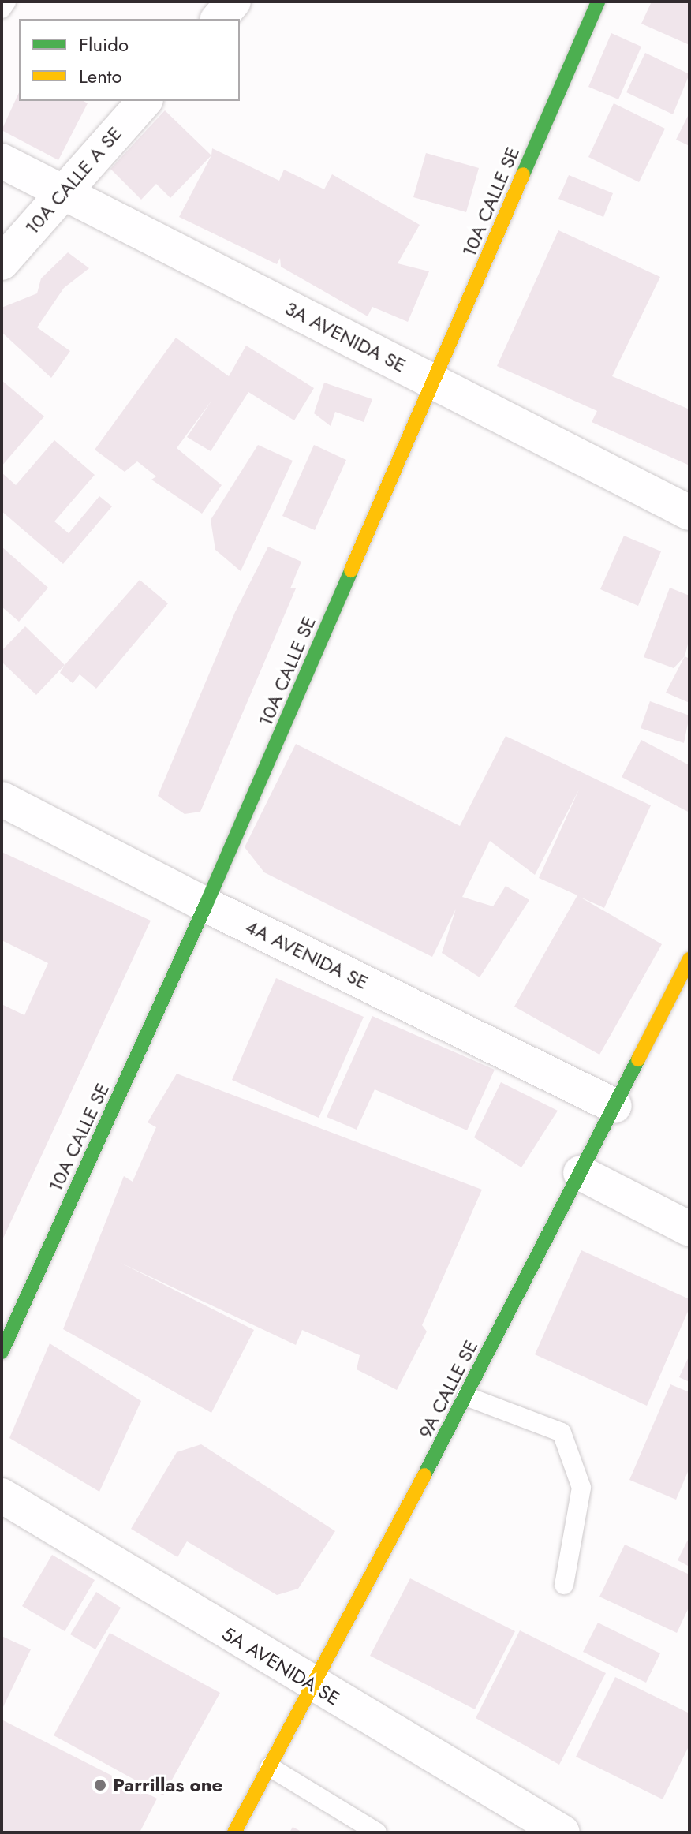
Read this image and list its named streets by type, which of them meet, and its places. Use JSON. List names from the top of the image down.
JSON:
{
  "streets": {
    "street": [
      "10A CALLE A SE",
      "10A CALLE SE",
      "3A AVENIDA SE",
      "4A AVENIDA SE",
      "9A CALLE SE",
      "5A AVENIDA SE"
    ]
  },
  "crossings": [
    ["10A CALLE A SE", "3A AVENIDA SE"],
    ["10A CALLE SE", "3A AVENIDA SE"],
    ["10A CALLE SE", "4A AVENIDA SE"],
    ["4A AVENIDA SE", "9A CALLE SE"],
    ["9A CALLE SE", "5A AVENIDA SE"]
  ],
  "places": ["Parrillas one"],
  "legend": ["Fluido", "Lento"]
}
